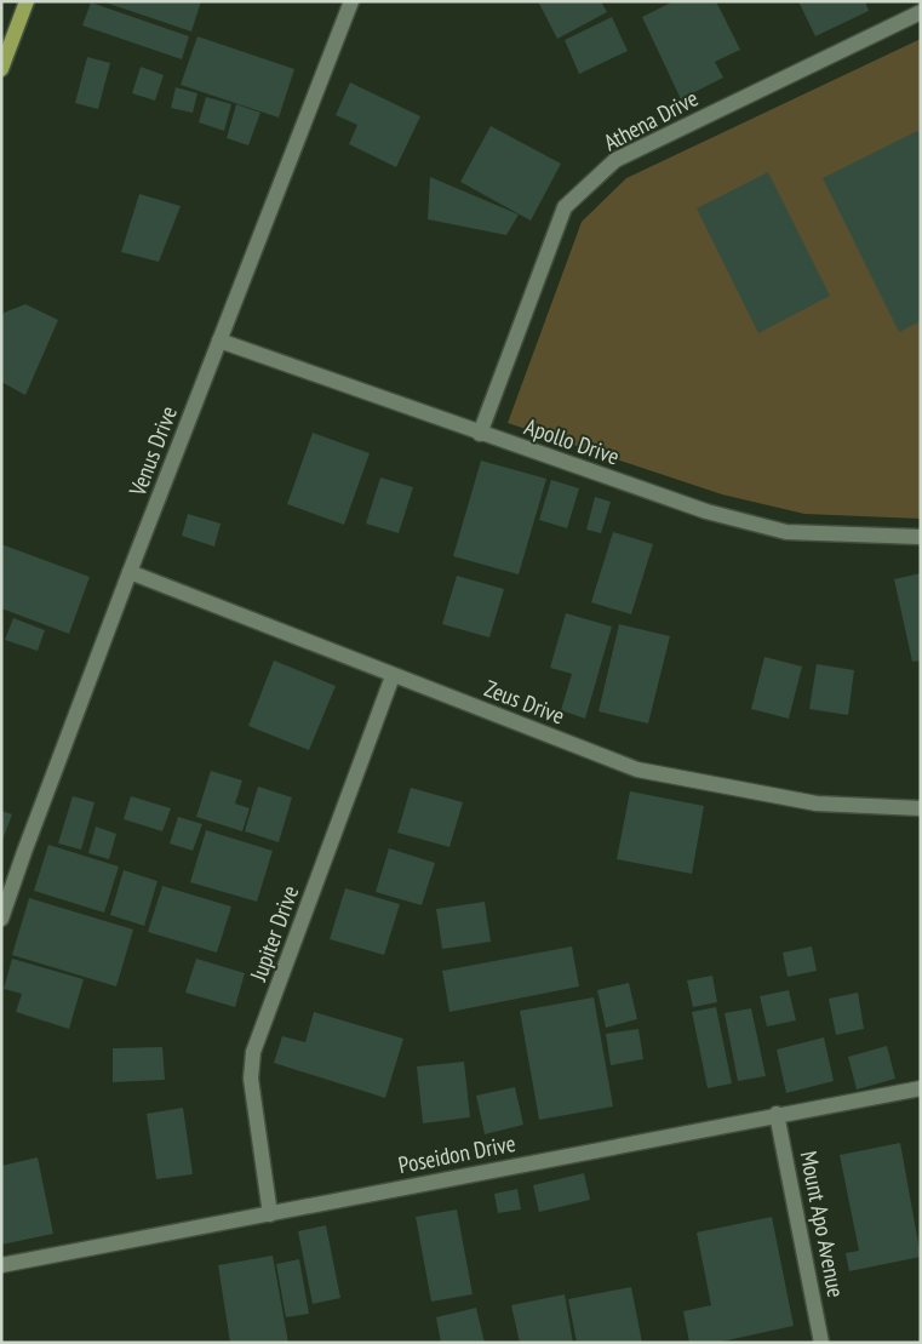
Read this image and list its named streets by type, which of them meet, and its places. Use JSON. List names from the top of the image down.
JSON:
{
  "streets": {
    "street": [
      "Athena Drive",
      "Apollo Drive",
      "Venus Drive",
      "Zeus Drive",
      "Jupiter Drive",
      "Poseidon Drive",
      "Mount Apo Avenue"
    ]
  },
  "crossings": [
    ["Athena Drive", "Apollo Drive"],
    ["Apollo Drive", "Venus Drive"],
    ["Venus Drive", "Zeus Drive"],
    ["Zeus Drive", "Jupiter Drive"],
    ["Jupiter Drive", "Poseidon Drive"],
    ["Poseidon Drive", "Mount Apo Avenue"]
  ]
}
